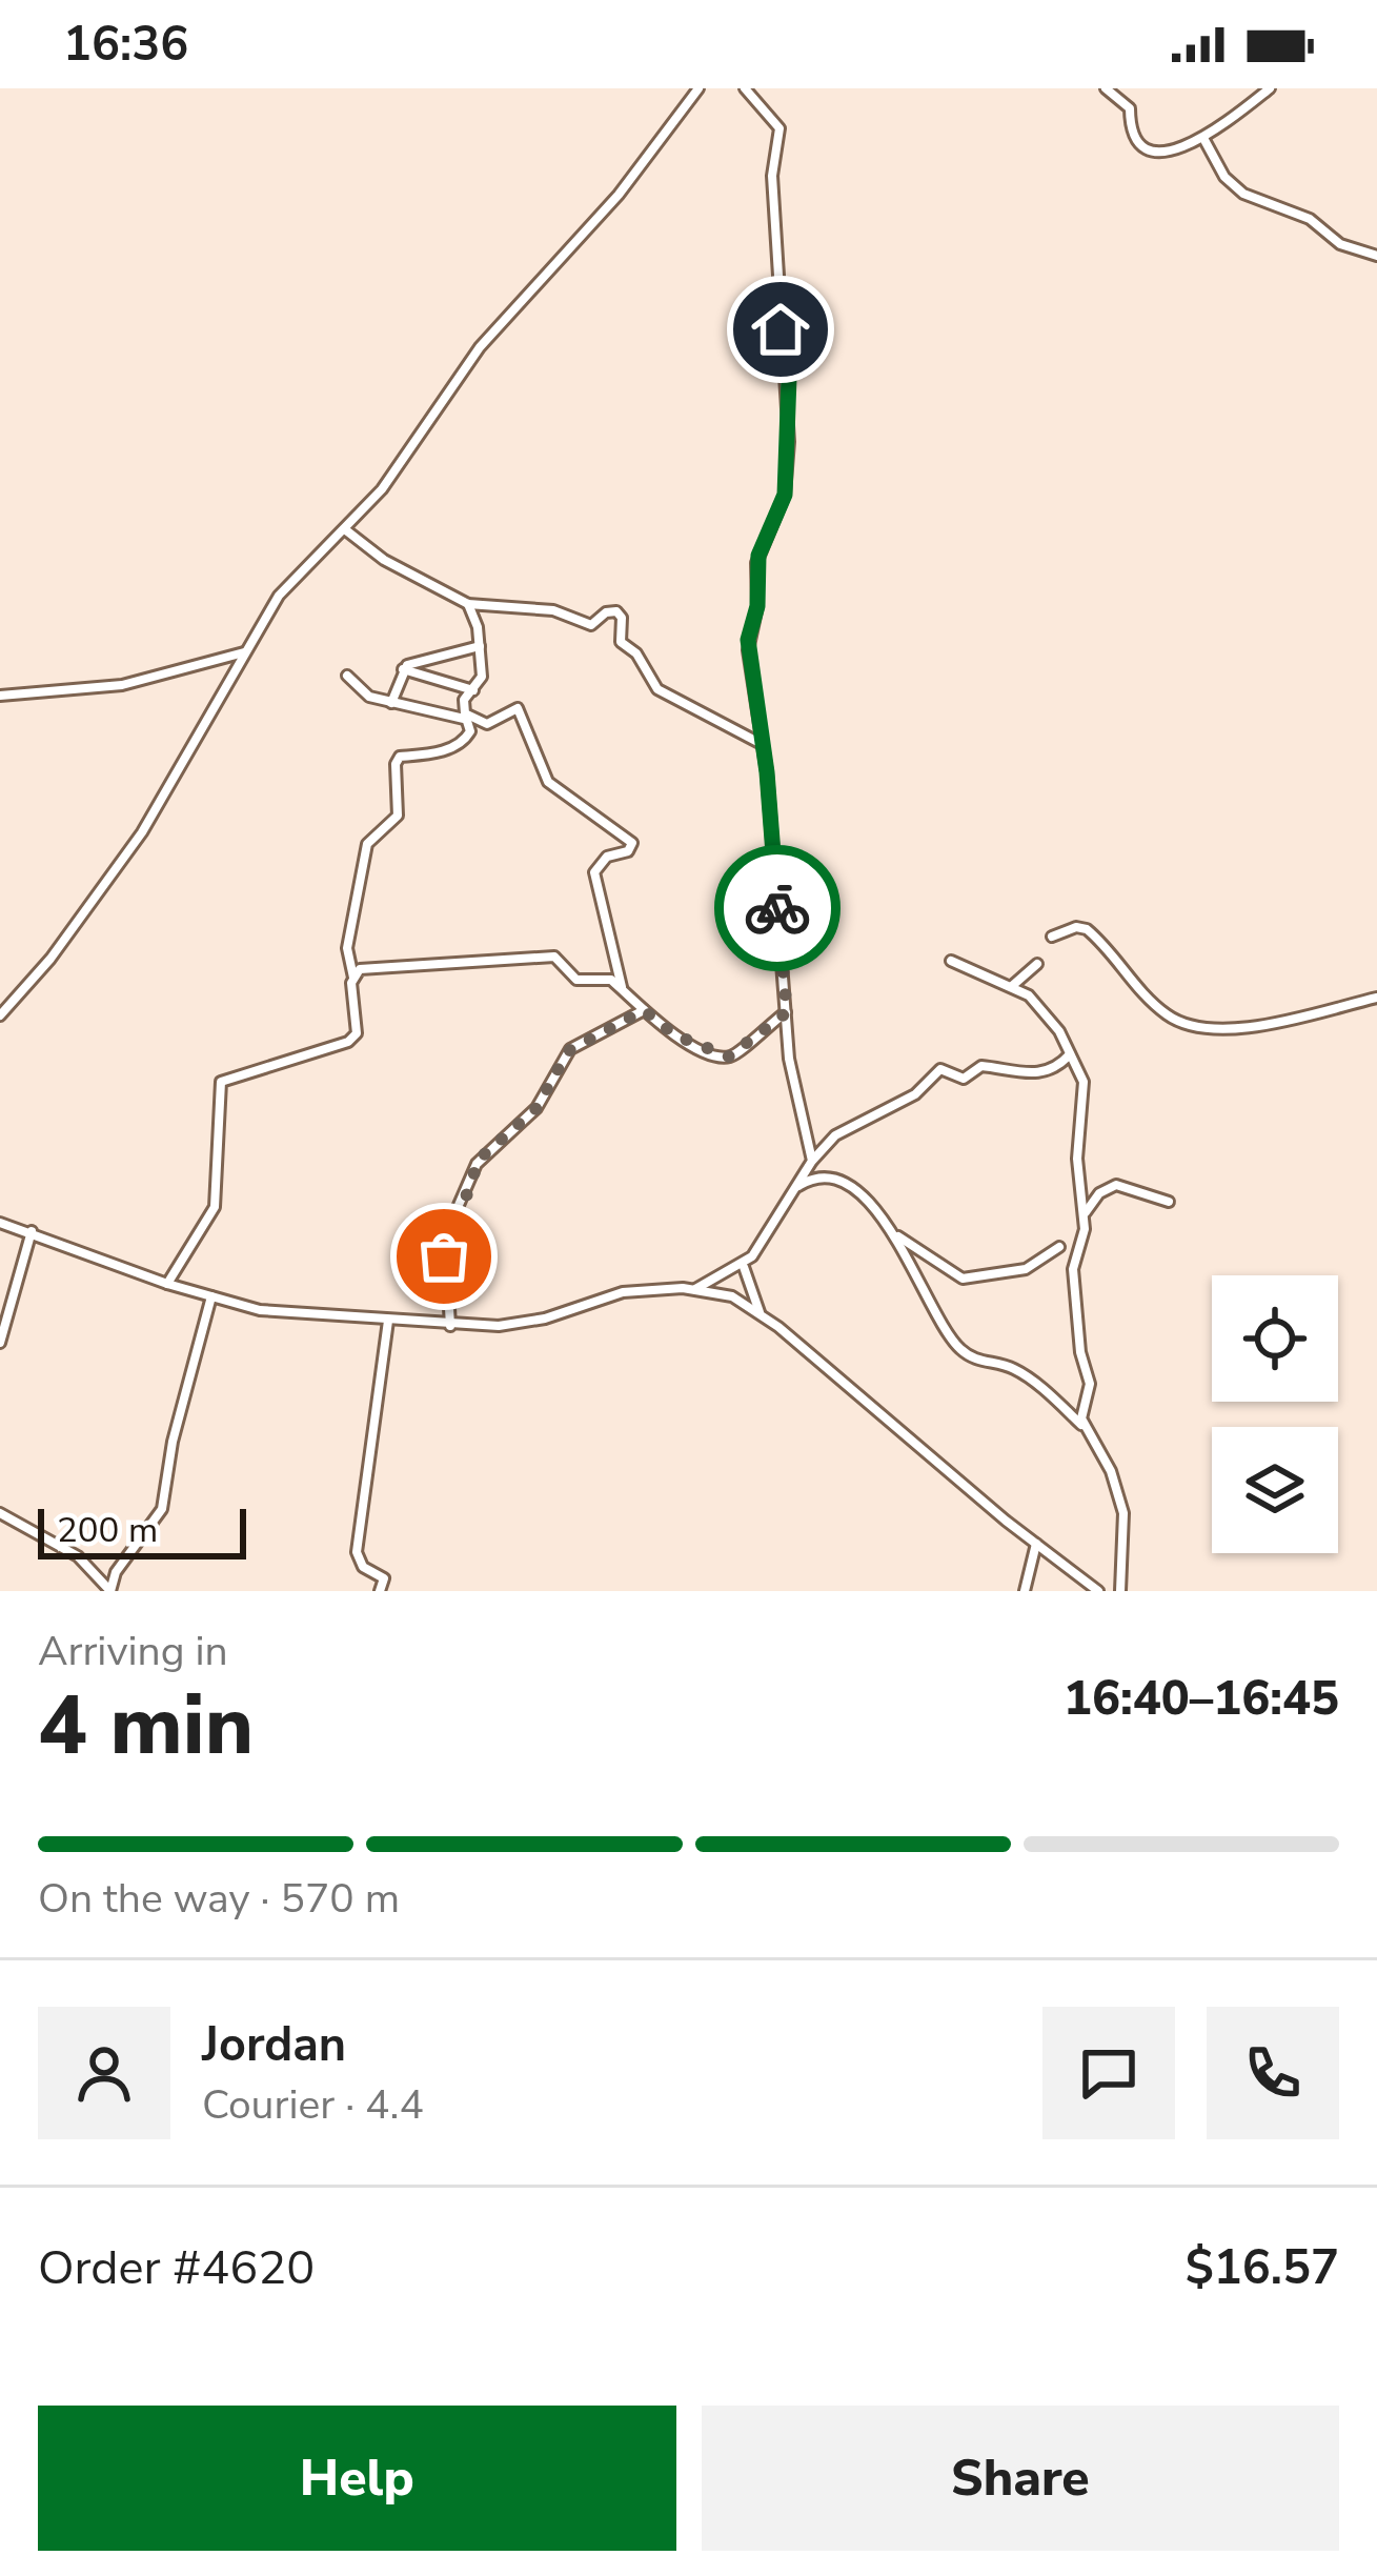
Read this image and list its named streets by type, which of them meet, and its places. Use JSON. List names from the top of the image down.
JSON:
{
  "scale_bar": "200 m",
  "page": {
    "status": "16:36",
    "scale": "200 m",
    "heading": ["4 min", "Arriving in", "16:40–16:45"],
    "panel": [
      "Jordan",
      "Courier · 4.4",
      "Order #4620",
      "$16.57"
    ],
    "bar": "On the way · 570 m",
    "buttons": ["Help", "Share"]
  }
}
